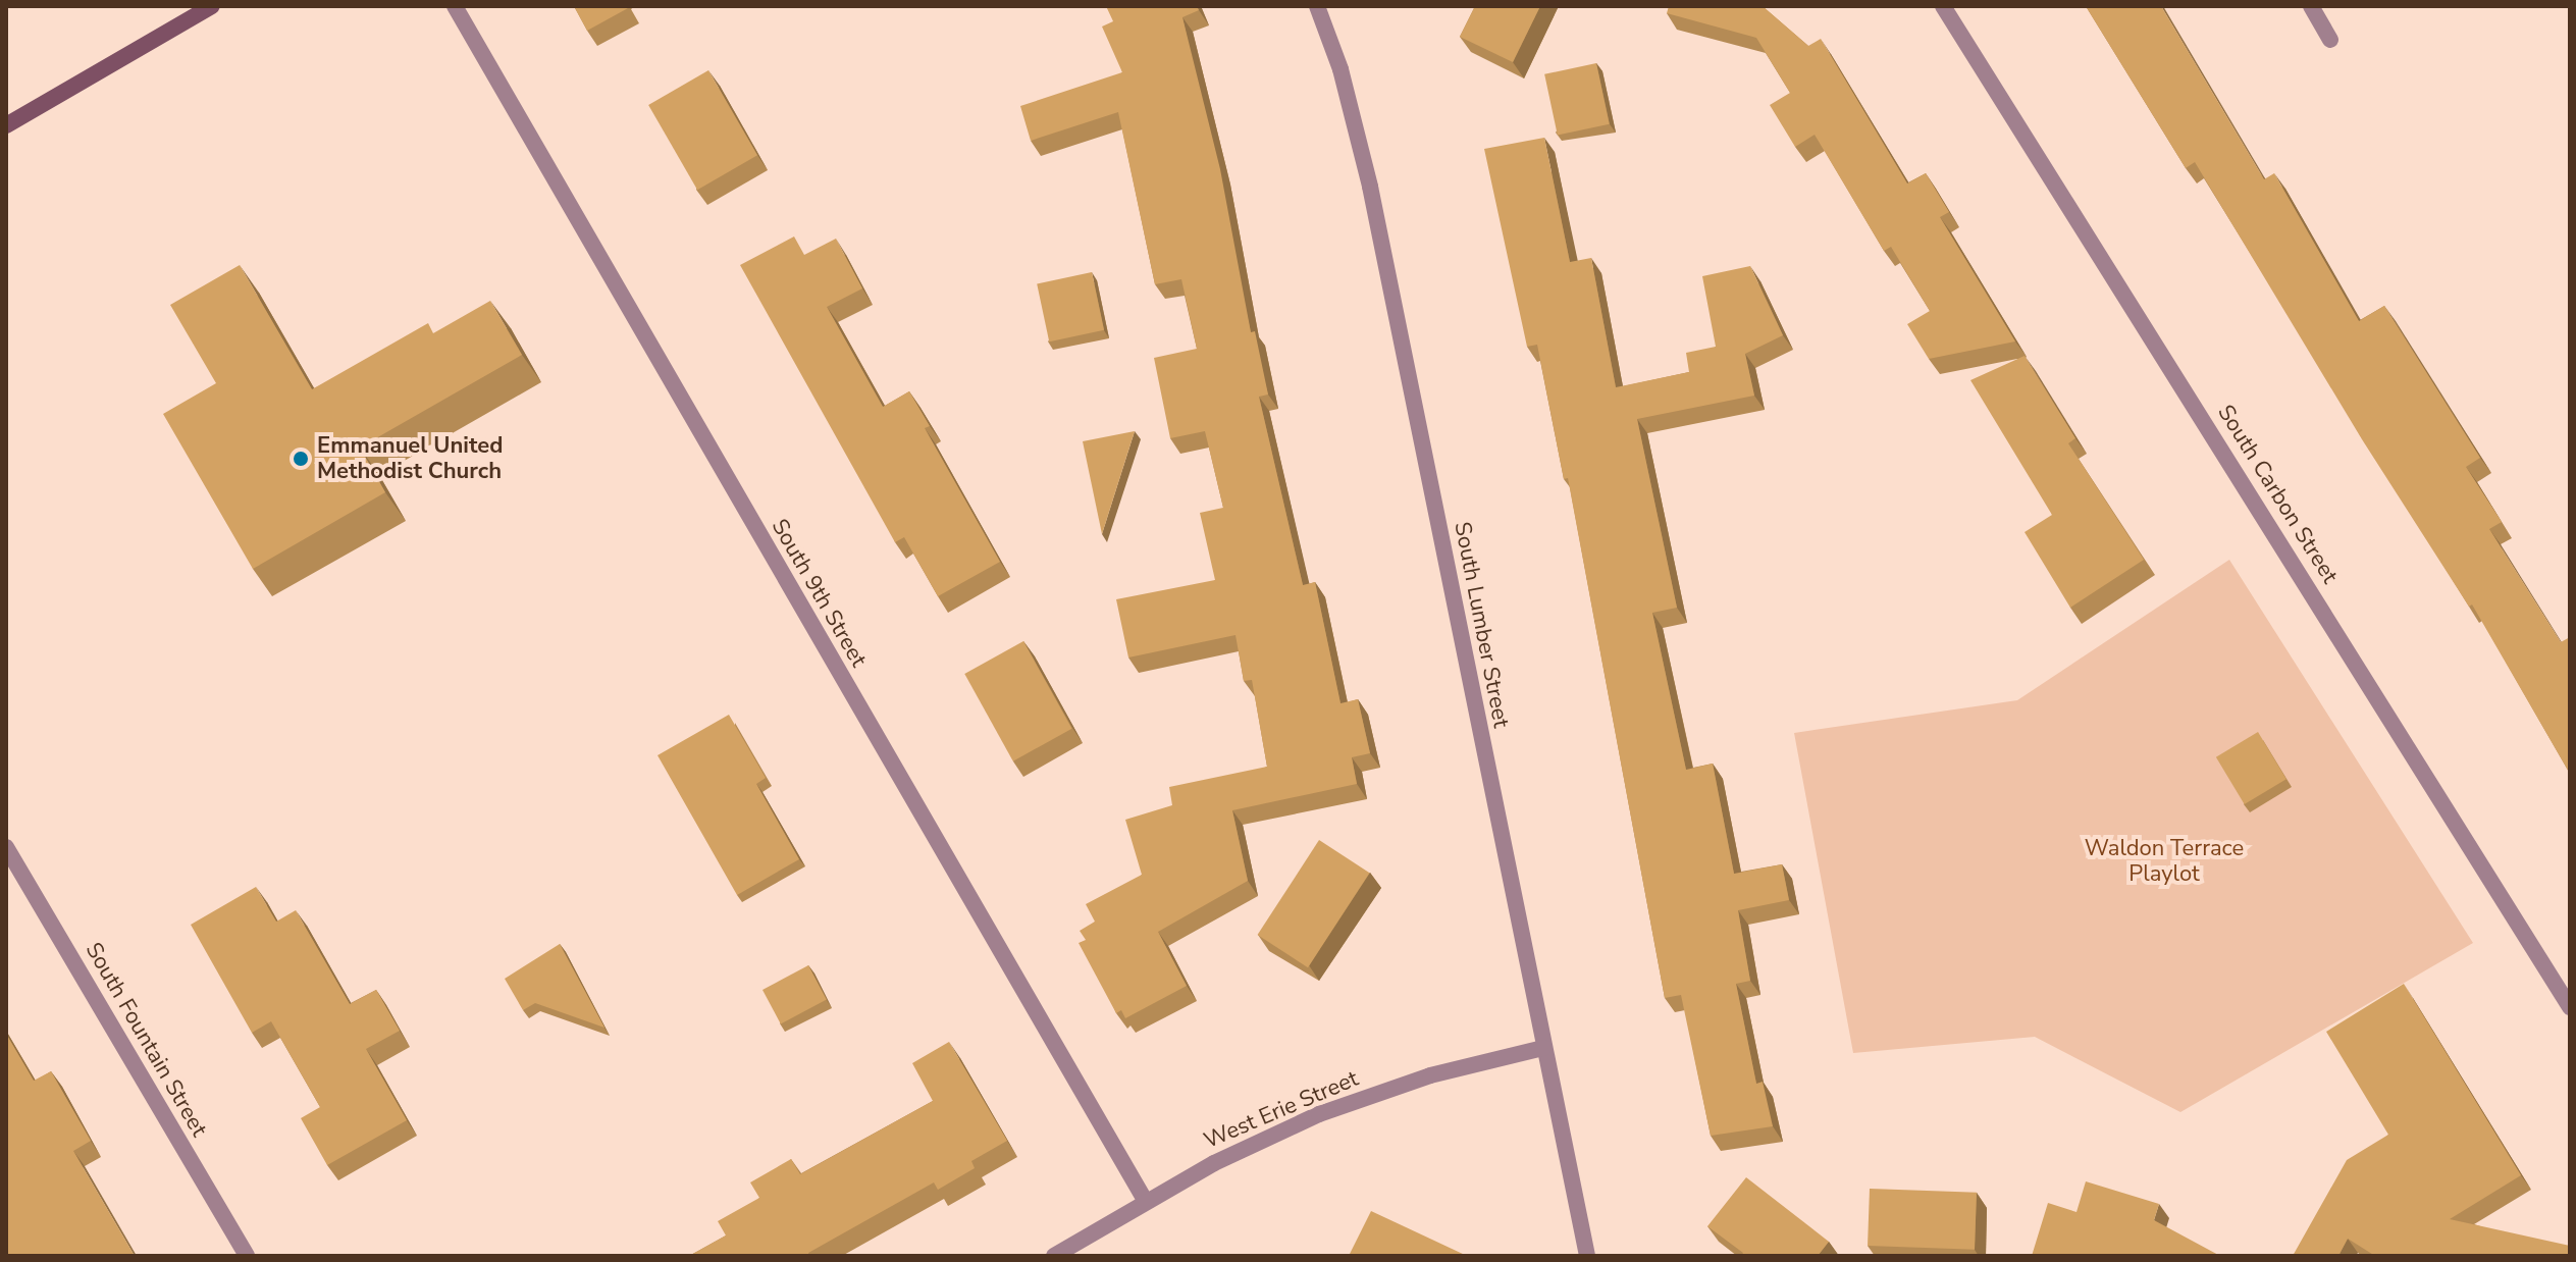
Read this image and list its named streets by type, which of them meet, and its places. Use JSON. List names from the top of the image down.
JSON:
{
  "streets": {
    "street": [
      "South Carbon Street",
      "South 9th Street",
      "South Lumber Street",
      "South Fountain Street",
      "West Erie Street"
    ]
  },
  "crossings": [
    ["South 9th Street", "West Erie Street"],
    ["South Lumber Street", "West Erie Street"]
  ],
  "parks": ["Waldon Terrace Playlot"],
  "places": ["Emmanuel United Methodist Church"]
}
